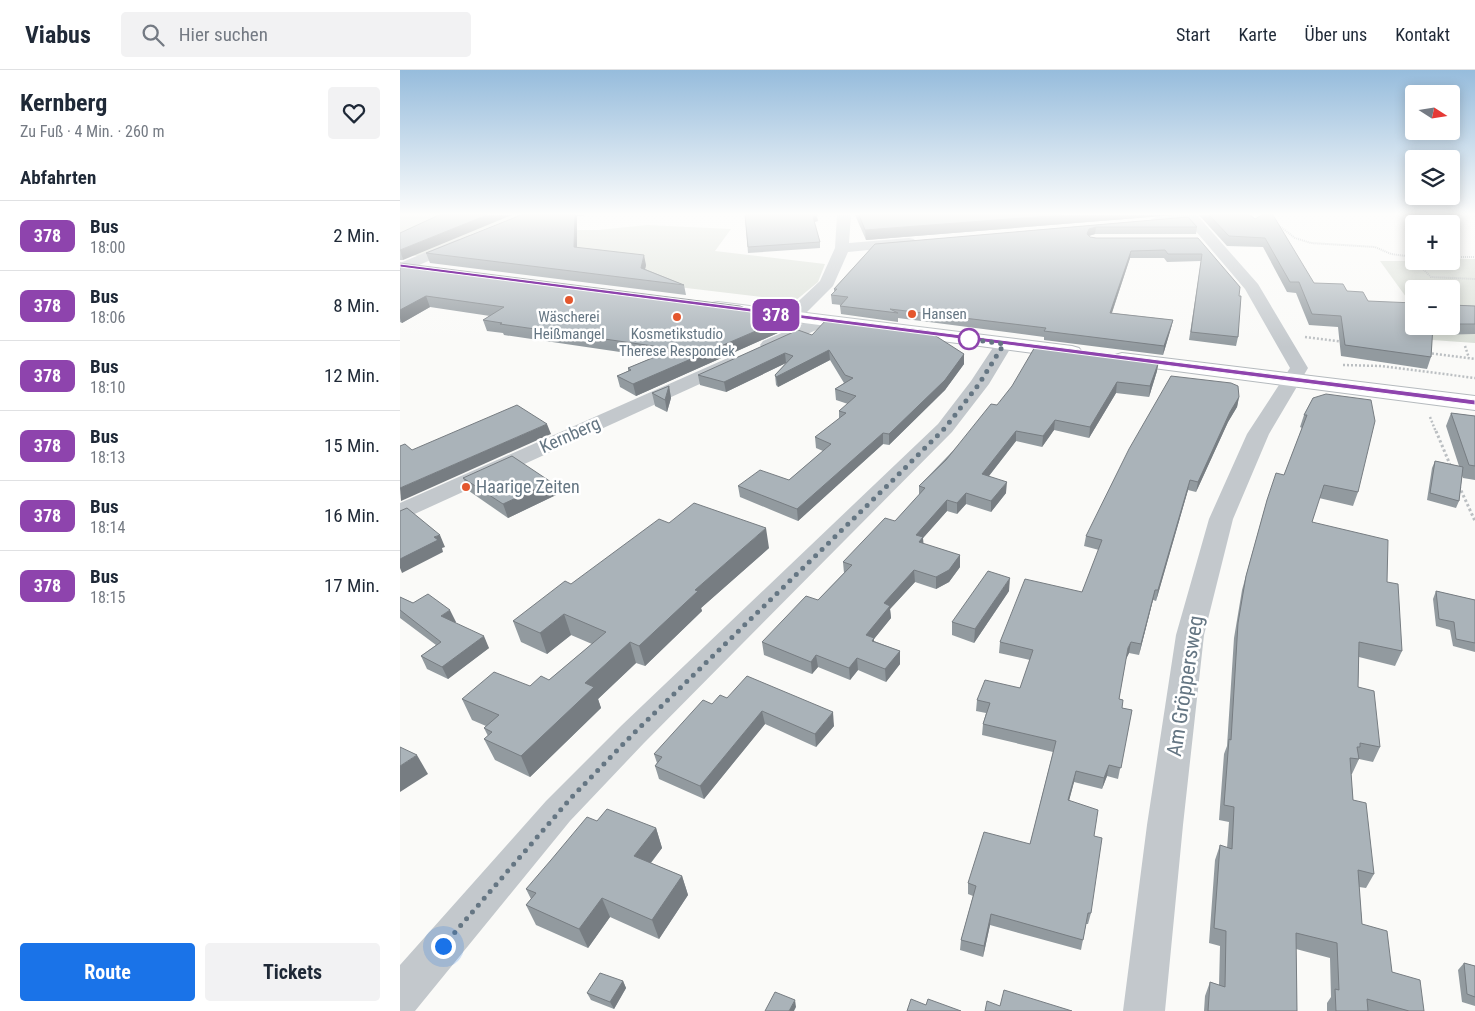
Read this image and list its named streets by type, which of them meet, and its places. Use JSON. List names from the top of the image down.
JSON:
{
  "streets": {
    "street": ["Kernberg", "Am Gröppersweg"]
  },
  "places": [
    "Wäscherei Heißmangel",
    "Hansen",
    "Kosmetikstudio Therese Respondek",
    "Haarige Zeiten"
  ],
  "lines": ["bus line 378"],
  "north": "right",
  "page": {
    "header": "Viabus",
    "search": "Hier suchen",
    "nav": [
      "Start",
      "Karte",
      "Über uns",
      "Kontakt"
    ],
    "heading": [
      ["Kernberg", "Zu Fuß · 4 Min. · 260 m"],
      "Abfahrten"
    ],
    "on_map": "378",
    "map_buttons": ["+", "−"],
    "list": [
      {
        "mark": "378",
        "name": "Bus",
        "note": "18:00",
        "value": "2 Min."
      },
      {
        "mark": "378",
        "name": "Bus",
        "note": "18:06",
        "value": "8 Min."
      },
      {
        "mark": "378",
        "name": "Bus",
        "note": "18:10",
        "value": "12 Min."
      },
      {
        "mark": "378",
        "name": "Bus",
        "note": "18:13",
        "value": "15 Min."
      },
      {
        "mark": "378",
        "name": "Bus",
        "note": "18:14",
        "value": "16 Min."
      },
      {
        "mark": "378",
        "name": "Bus",
        "note": "18:15",
        "value": "17 Min."
      }
    ],
    "buttons": ["Route", "Tickets"]
  }
}
